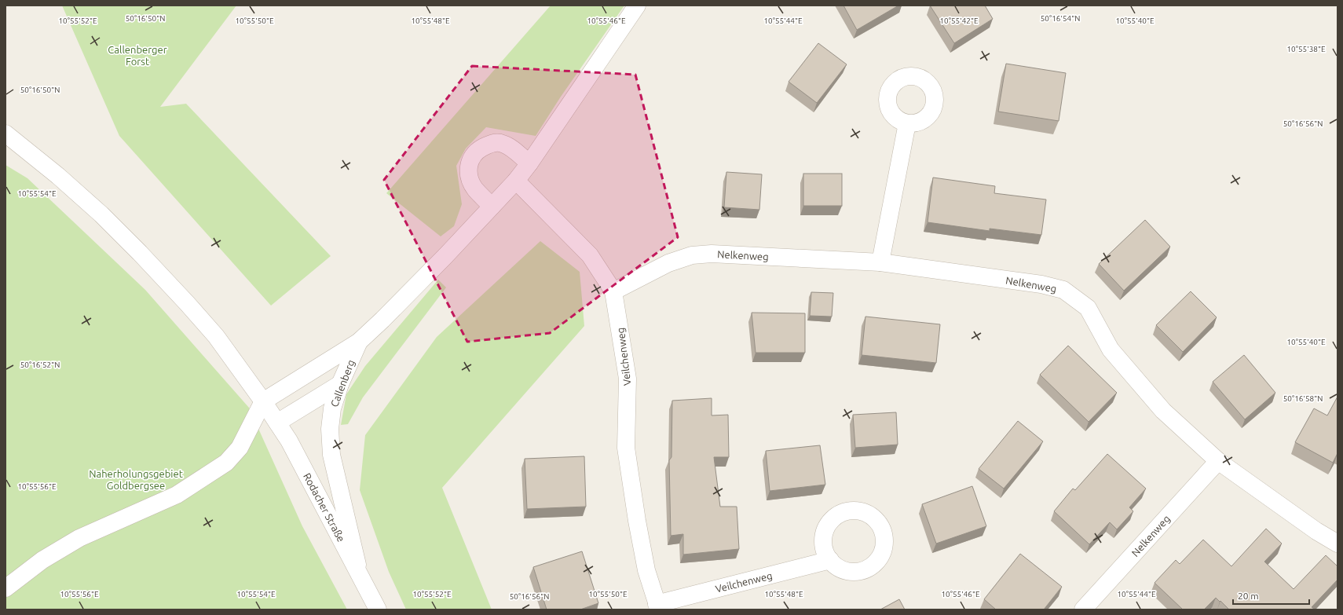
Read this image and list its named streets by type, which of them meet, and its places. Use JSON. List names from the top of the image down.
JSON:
{
  "streets": {
    "street": [
      "Nelkenweg",
      "Veilchenweg",
      "Callenberg",
      "Rodacher Straße"
    ]
  },
  "crossings": [
    ["Nelkenweg", "Veilchenweg"],
    ["Callenberg", "Rodacher Straße"]
  ],
  "parks": ["Callenberger Forst", "Naherholungsgebiet Goldbergsee"],
  "scale_bar": "20 m",
  "coordinates": [
    "50°16'50\"N",
    "50°16'54\"N",
    "10°55'52\"E",
    "10°55'50\"E",
    "10°55'48\"E",
    "10°55'46\"E",
    "10°55'44\"E",
    "10°55'42\"E",
    "10°55'40\"E",
    "10°55'38\"E",
    "50°16'56\"N",
    "10°55'54\"E",
    "50°16'52\"N",
    "50°16'58\"N",
    "10°55'56\"E"
  ]
}
